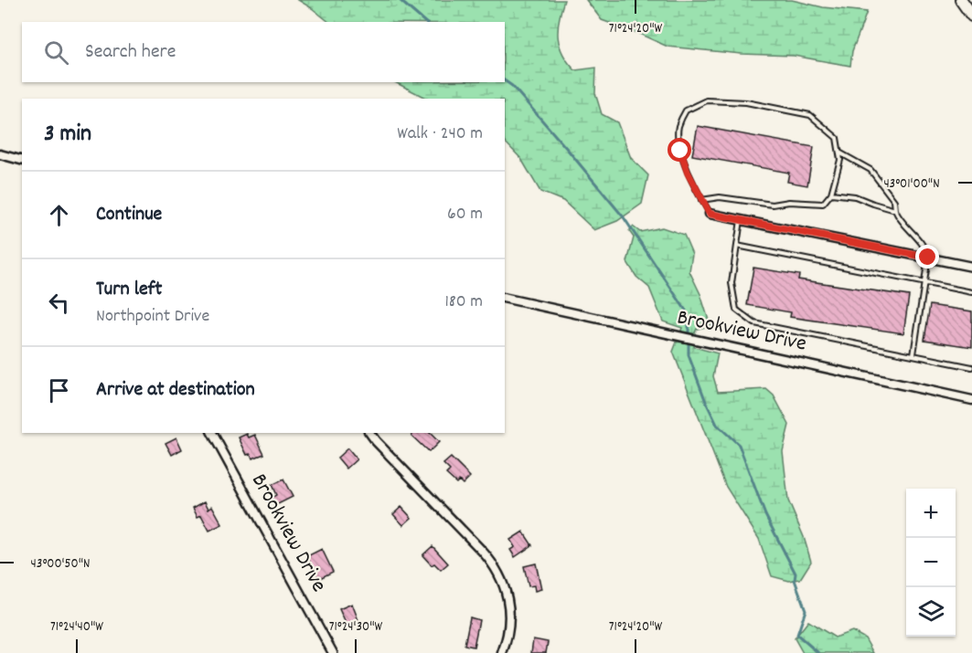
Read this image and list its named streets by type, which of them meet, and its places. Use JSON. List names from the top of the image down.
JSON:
{
  "streets": {
    "street": ["Brookview Drive"]
  },
  "page": {
    "search": "Search here",
    "heading": ["3 min", "Walk · 240 m"],
    "list": [
      ["Continue", "60 m"],
      ["Turn left", "Northpoint Drive", "180 m"],
      "Arrive at destination"
    ],
    "map_buttons": ["+", "−"]
  },
  "coordinates": [
    "71°24'20\"W",
    "43°01'00\"N",
    "43°00'50\"N",
    "71°24'40\"W",
    "71°24'30\"W"
  ]
}
